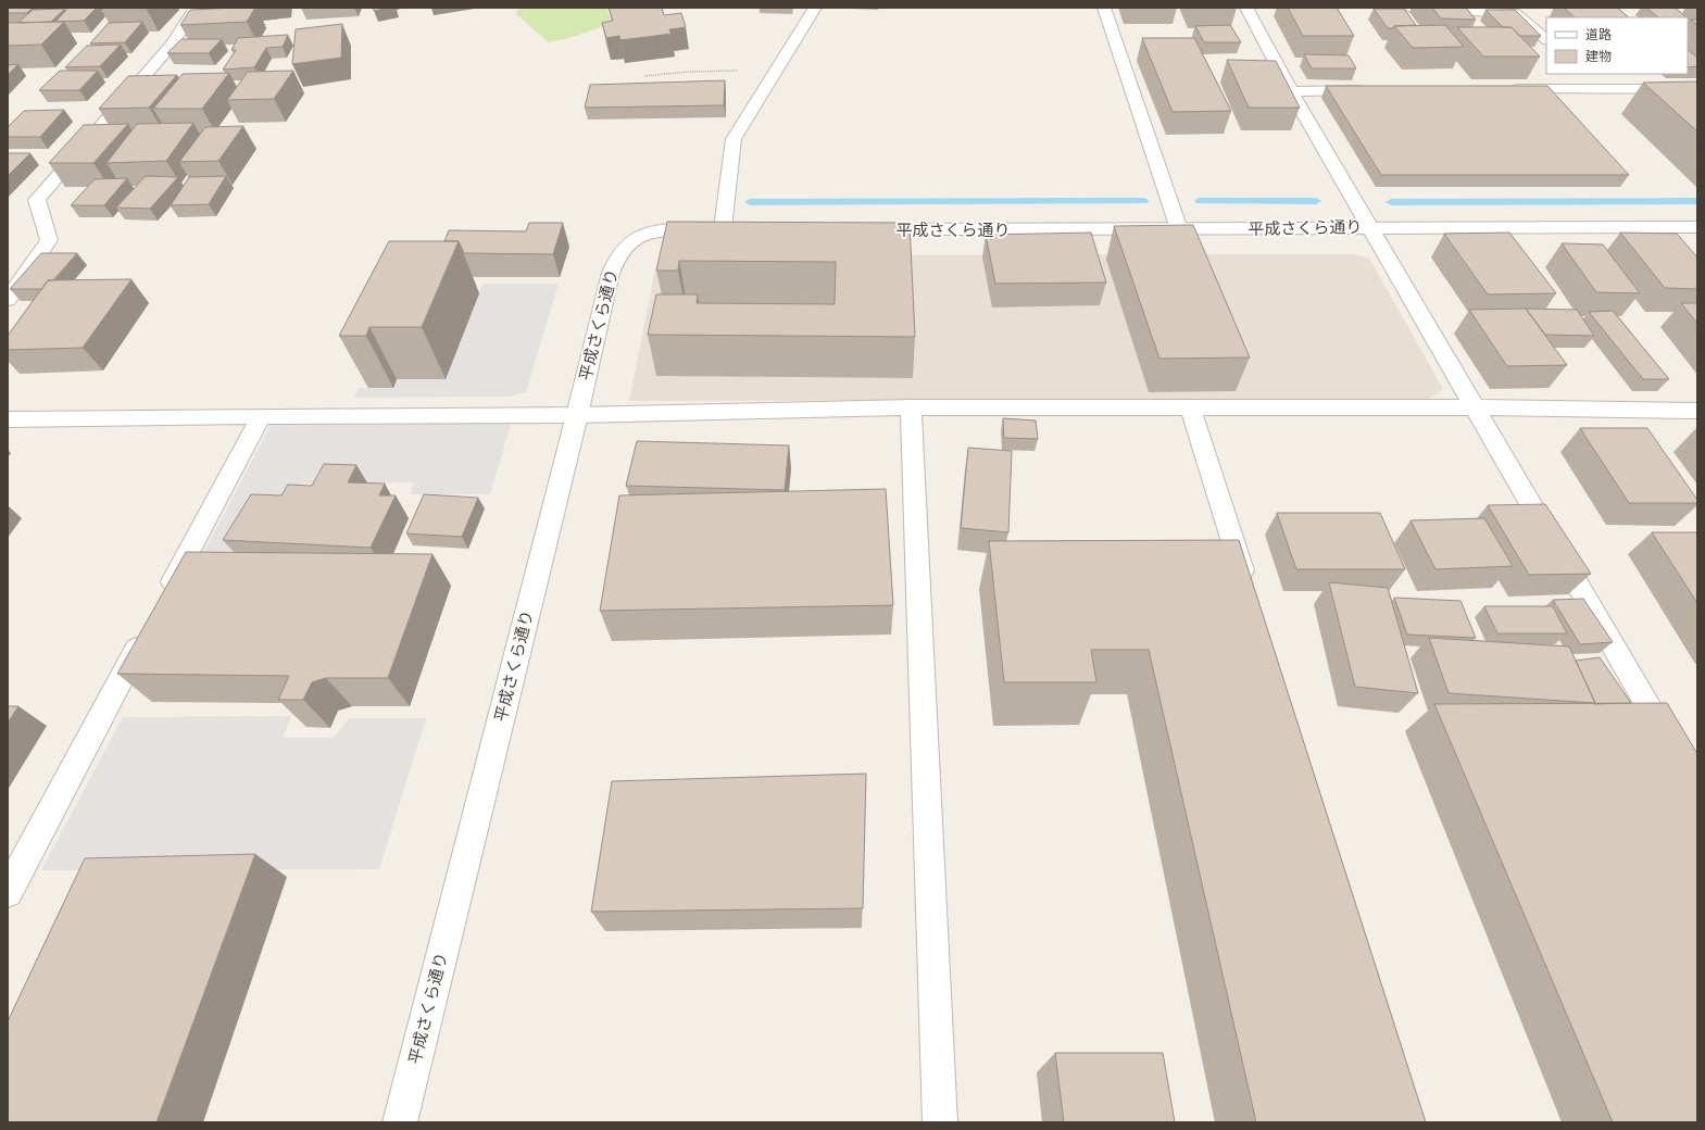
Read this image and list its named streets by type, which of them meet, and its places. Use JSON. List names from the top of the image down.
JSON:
{
  "streets": {
    "street": ["平成さくら通り"]
  },
  "legend": ["道路", "建物"]
}
